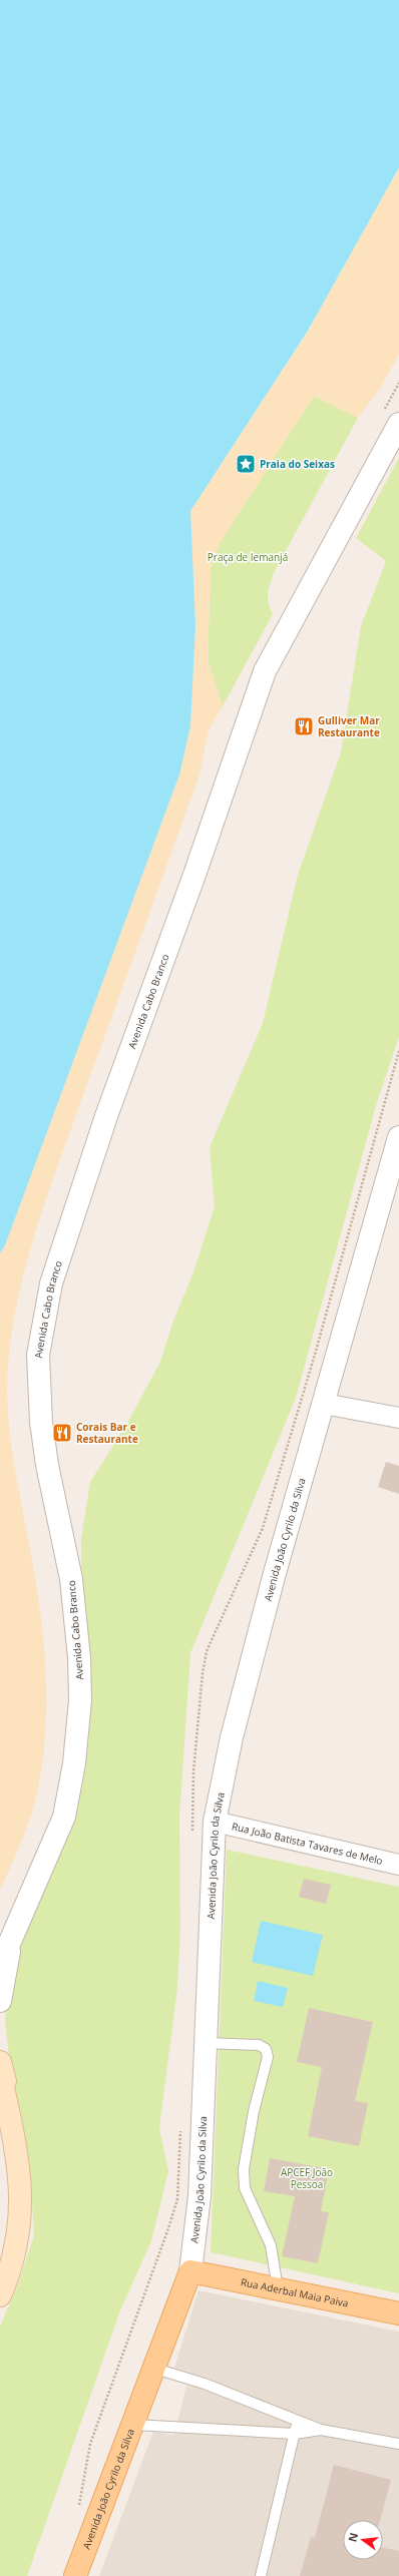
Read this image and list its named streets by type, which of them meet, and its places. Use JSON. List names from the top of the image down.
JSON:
{
  "streets": {
    "main road": ["Avenida João Cyrilo da Silva", "Rua Aderbal Maia Paiva"],
    "street": ["Avenida Cabo Branco", "Rua João Batista Tavares de Melo"]
  },
  "crossings": [
    ["Avenida João Cyrilo da Silva", "Rua João Batista Tavares de Melo"],
    ["Avenida João Cyrilo da Silva", "Rua Aderbal Maia Paiva"]
  ],
  "parks": ["Praça de Iemanjá", "APCEF João Pessoa"],
  "places": {
    "place": ["Praia do Seixas"],
    "restaurant": ["Gulliver Mar Restaurante", "Corais Bar e Restaurante"]
  },
  "north": "left"
}
